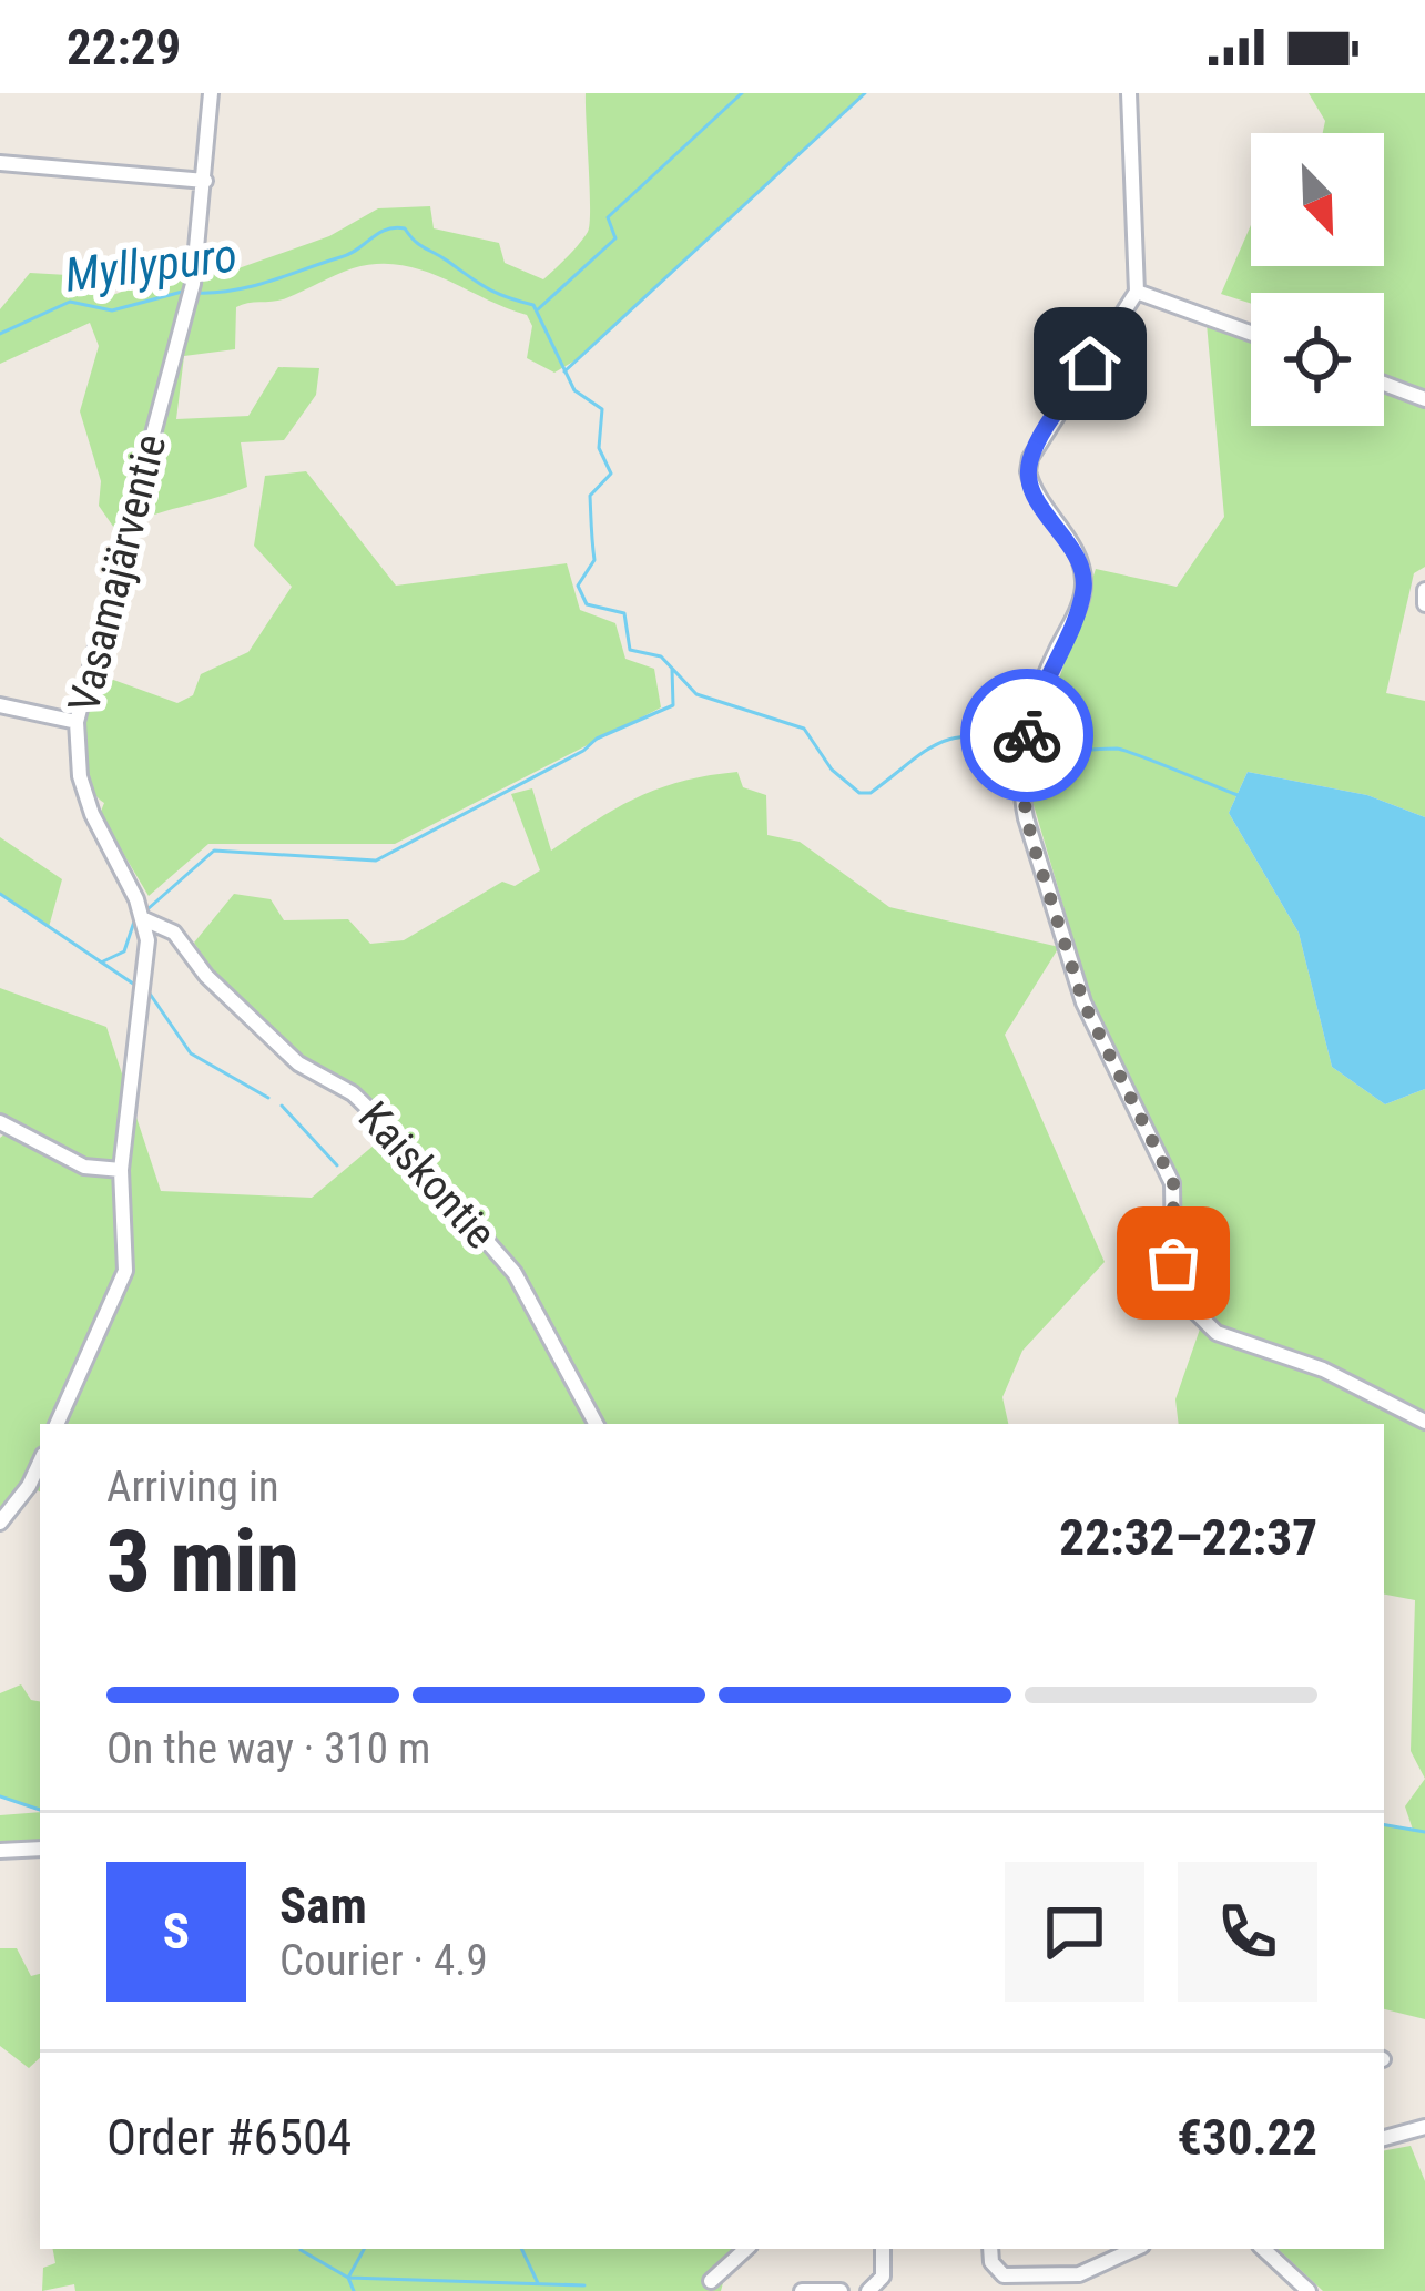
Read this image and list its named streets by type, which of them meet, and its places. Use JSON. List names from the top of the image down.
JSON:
{
  "streets": {
    "street": ["Vasamajärventie", "Kaiskontie"]
  },
  "crossings": [
    ["Vasamajärventie", "Kaiskontie"]
  ],
  "water": ["Myllypuro"],
  "north": "bottom right",
  "page": {
    "status": "22:29",
    "heading": ["3 min", "Arriving in", "22:32–22:37"],
    "panel": [
      "Sam",
      "Courier · 4.9",
      "Order #6504",
      "€30.22"
    ],
    "bar": "On the way · 310 m",
    "round": "S"
  }
}
